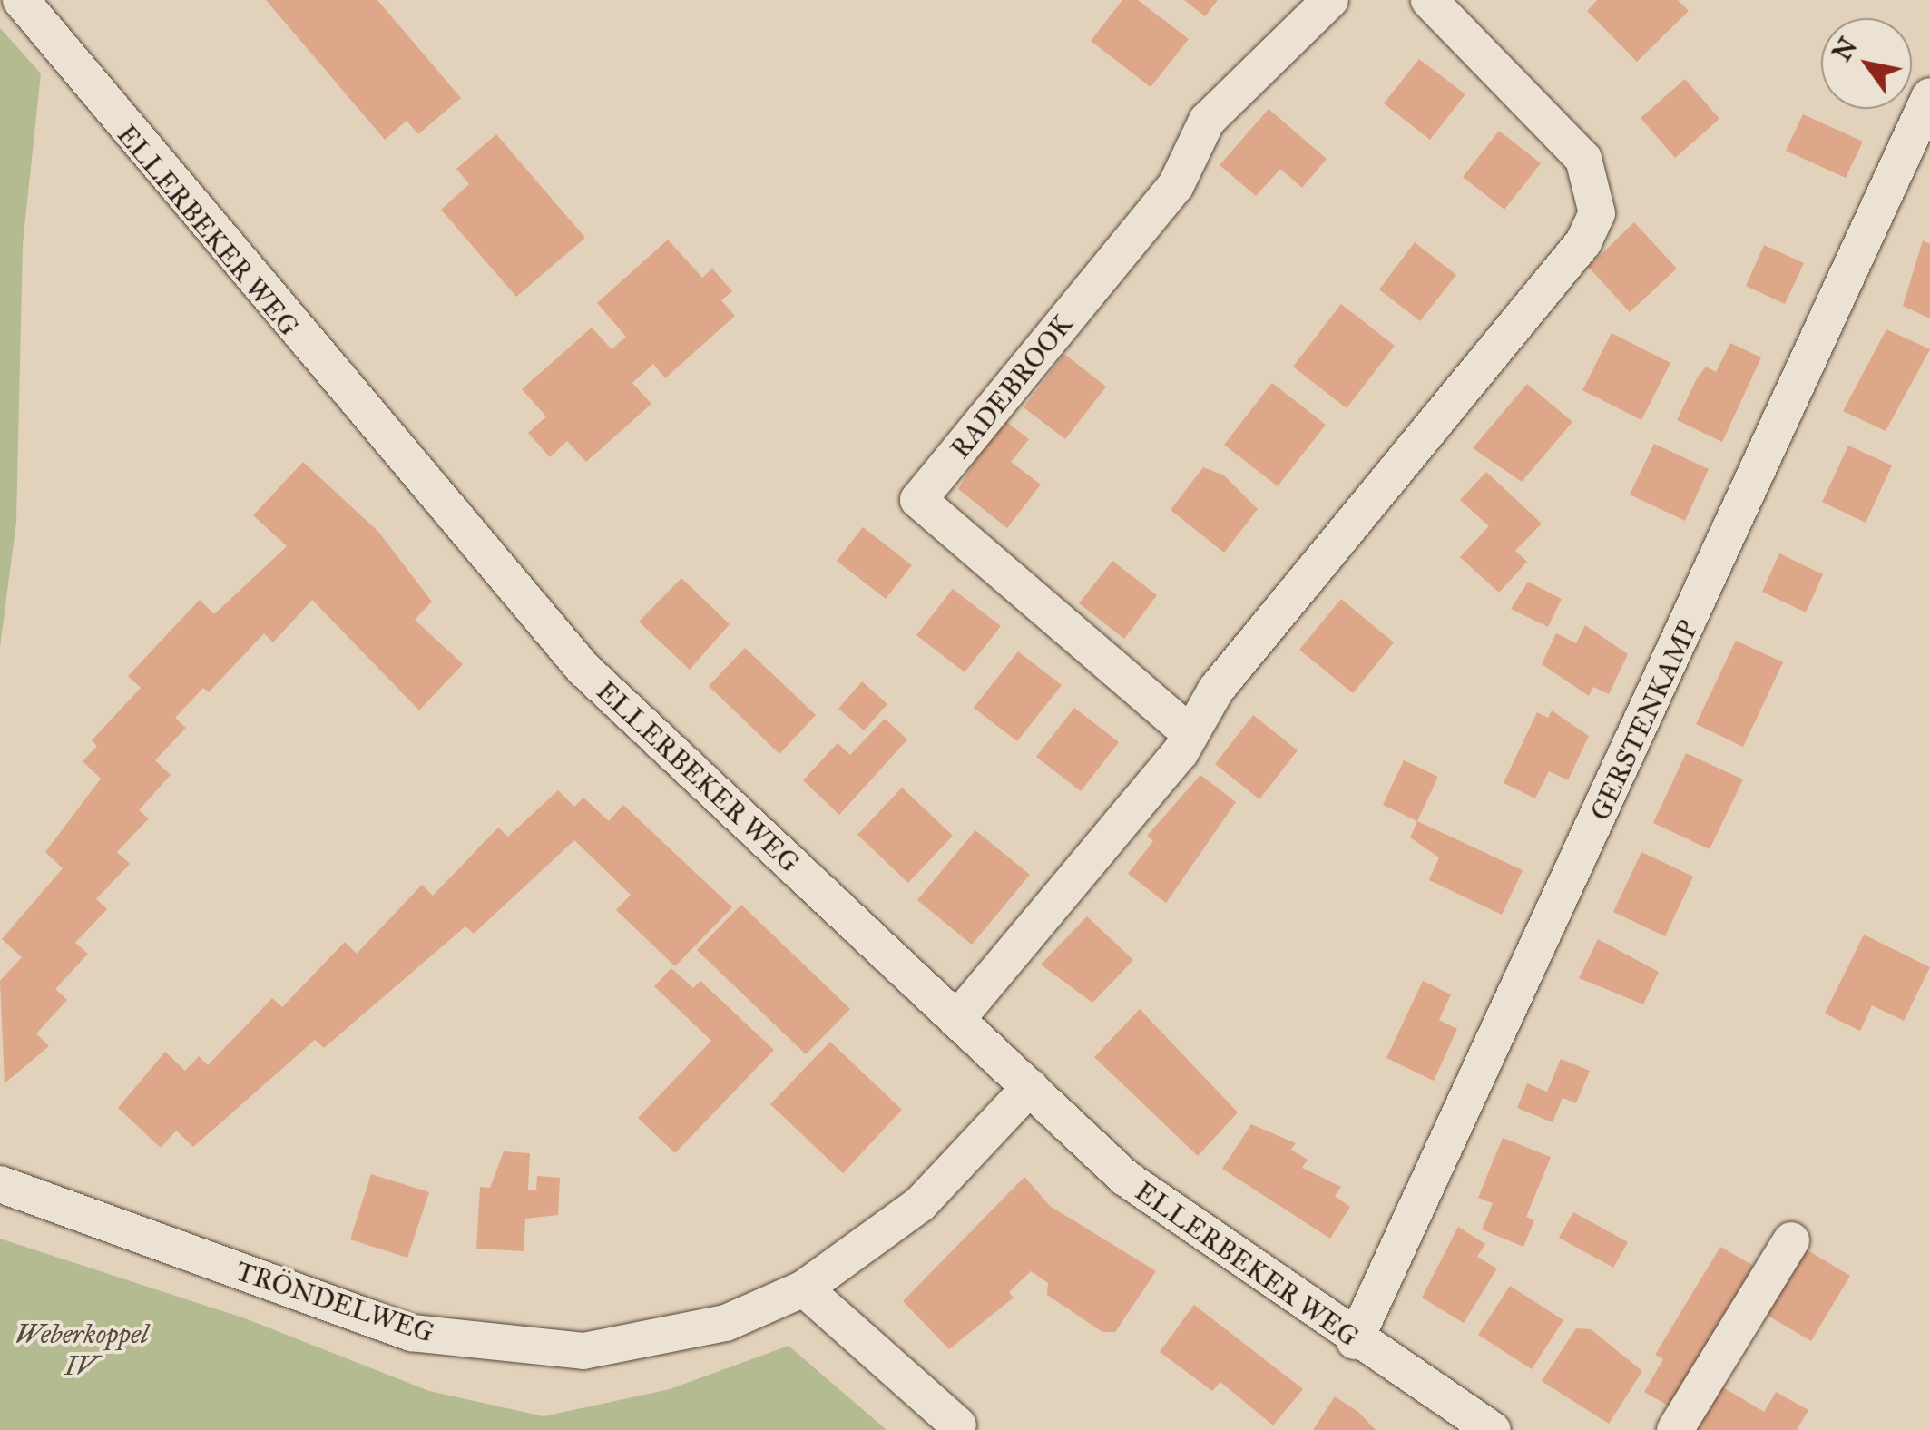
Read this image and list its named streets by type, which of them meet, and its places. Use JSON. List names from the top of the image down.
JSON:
{
  "streets": {
    "street": [
      "ELLERBEKER WEG",
      "RADEBROOK",
      "GERSTENKAMP",
      "TRÖNDELWEG"
    ]
  },
  "crossings": [
    ["ELLERBEKER WEG", "GERSTENKAMP"],
    ["ELLERBEKER WEG", "TRÖNDELWEG"]
  ],
  "parks": ["Weberkoppel IV"],
  "north": "top left"
}
